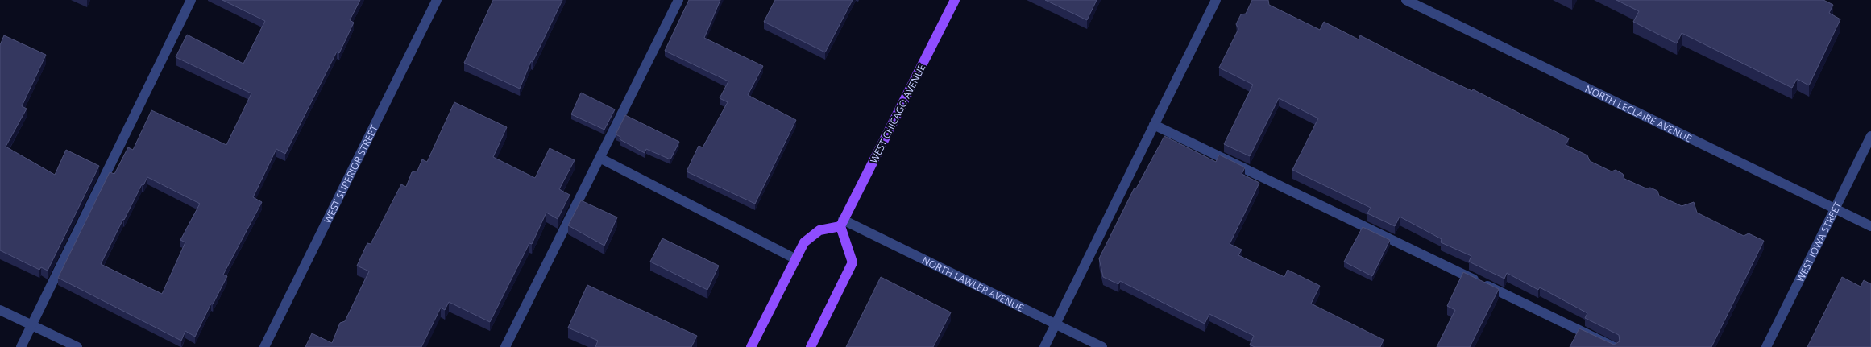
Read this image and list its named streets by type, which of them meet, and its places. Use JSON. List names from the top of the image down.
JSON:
{
  "streets": {
    "main road": ["WEST CHICAGO AVENUE"],
    "street": [
      "NORTH LECLAIRE AVENUE",
      "WEST SUPERIOR STREET",
      "WEST IOWA STREET",
      "NORTH LAWLER AVENUE"
    ]
  },
  "crossings": [
    ["WEST CHICAGO AVENUE", "NORTH LAWLER AVENUE"],
    ["NORTH LECLAIRE AVENUE", "WEST IOWA STREET"]
  ]
}
